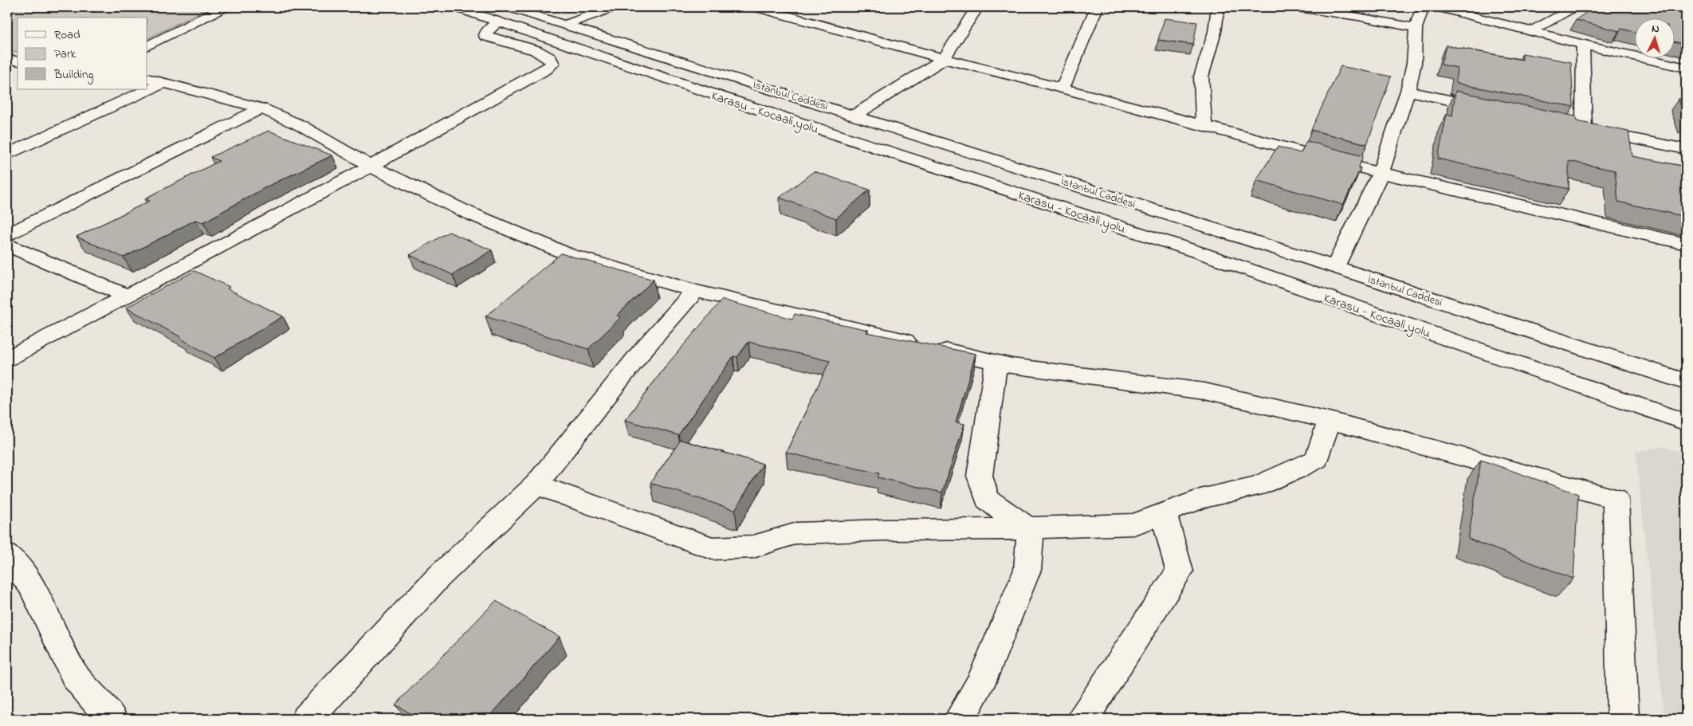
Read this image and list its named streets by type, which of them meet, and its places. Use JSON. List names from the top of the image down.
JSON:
{
  "streets": {
    "main road": ["İstanbul Caddesi", "Karasu - Kocaali yolu"]
  },
  "legend": ["Road", "Park", "Building"],
  "north": "top"
}
